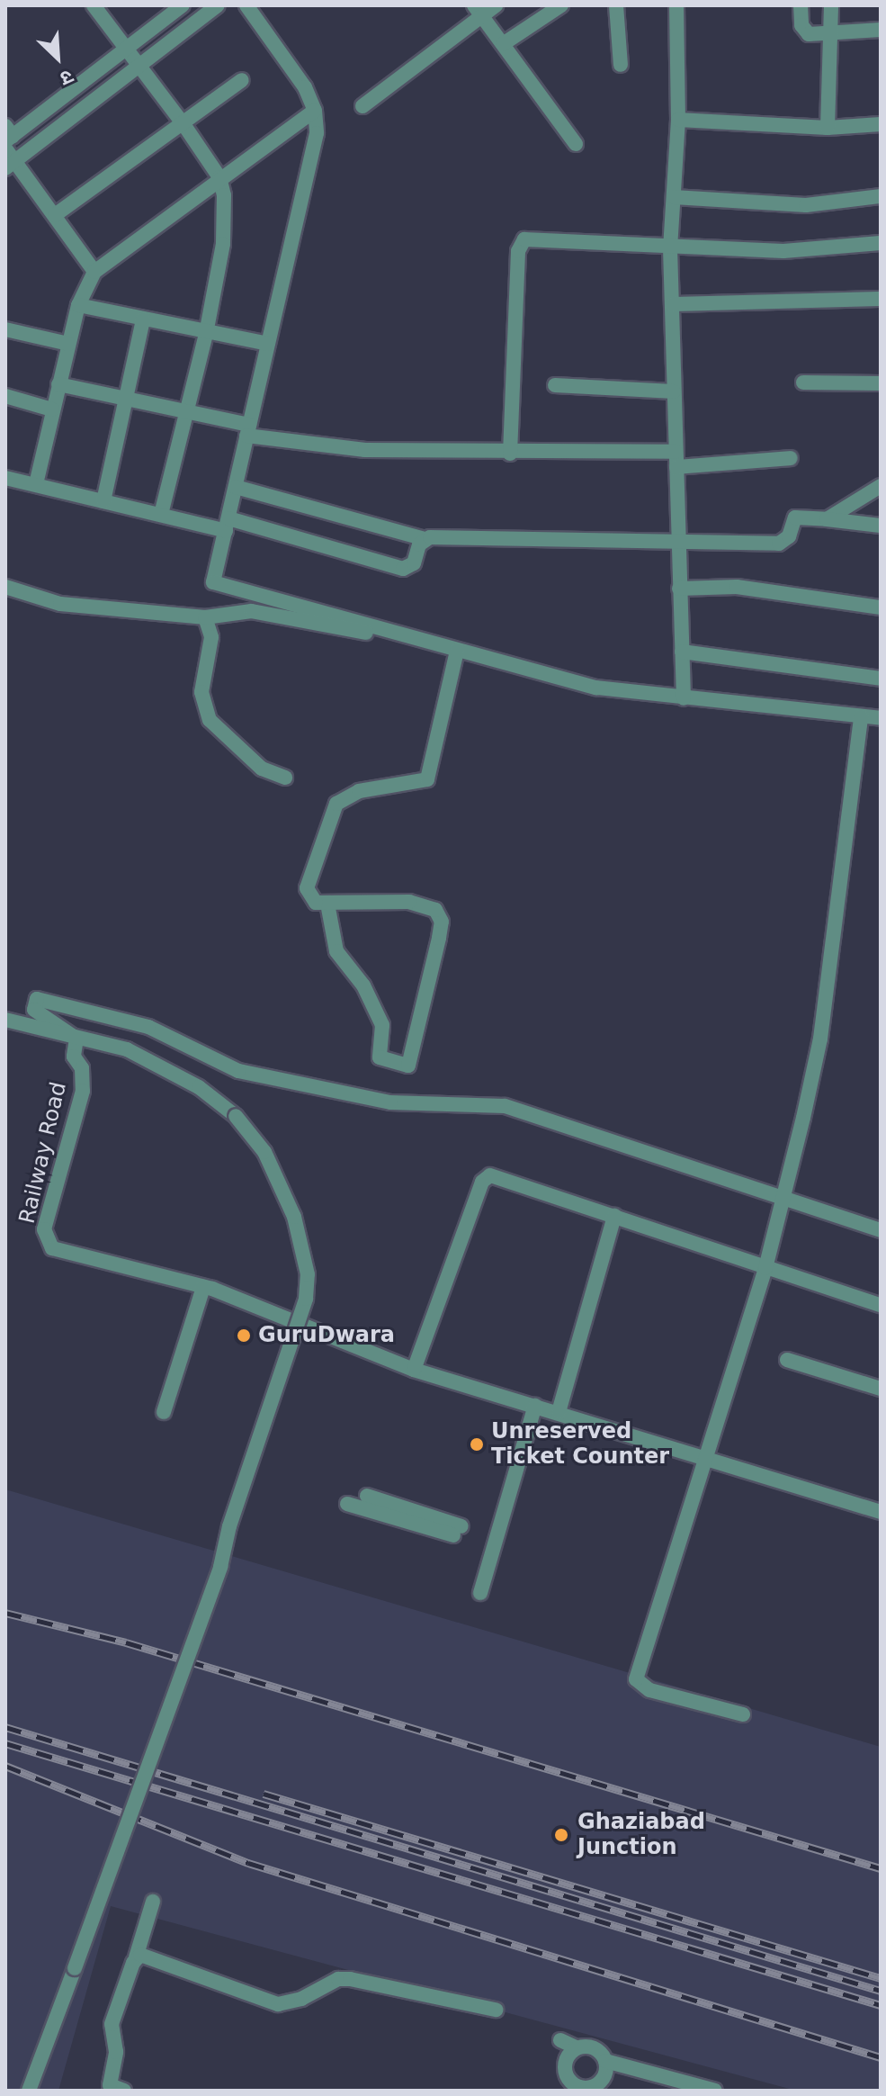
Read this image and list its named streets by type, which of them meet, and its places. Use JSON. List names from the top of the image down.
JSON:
{
  "streets": {
    "street": ["Railway Road"]
  },
  "places": ["GuruDwara", "Unreserved Ticket Counter", "Ghaziabad Junction"],
  "north": "bottom right"
}
